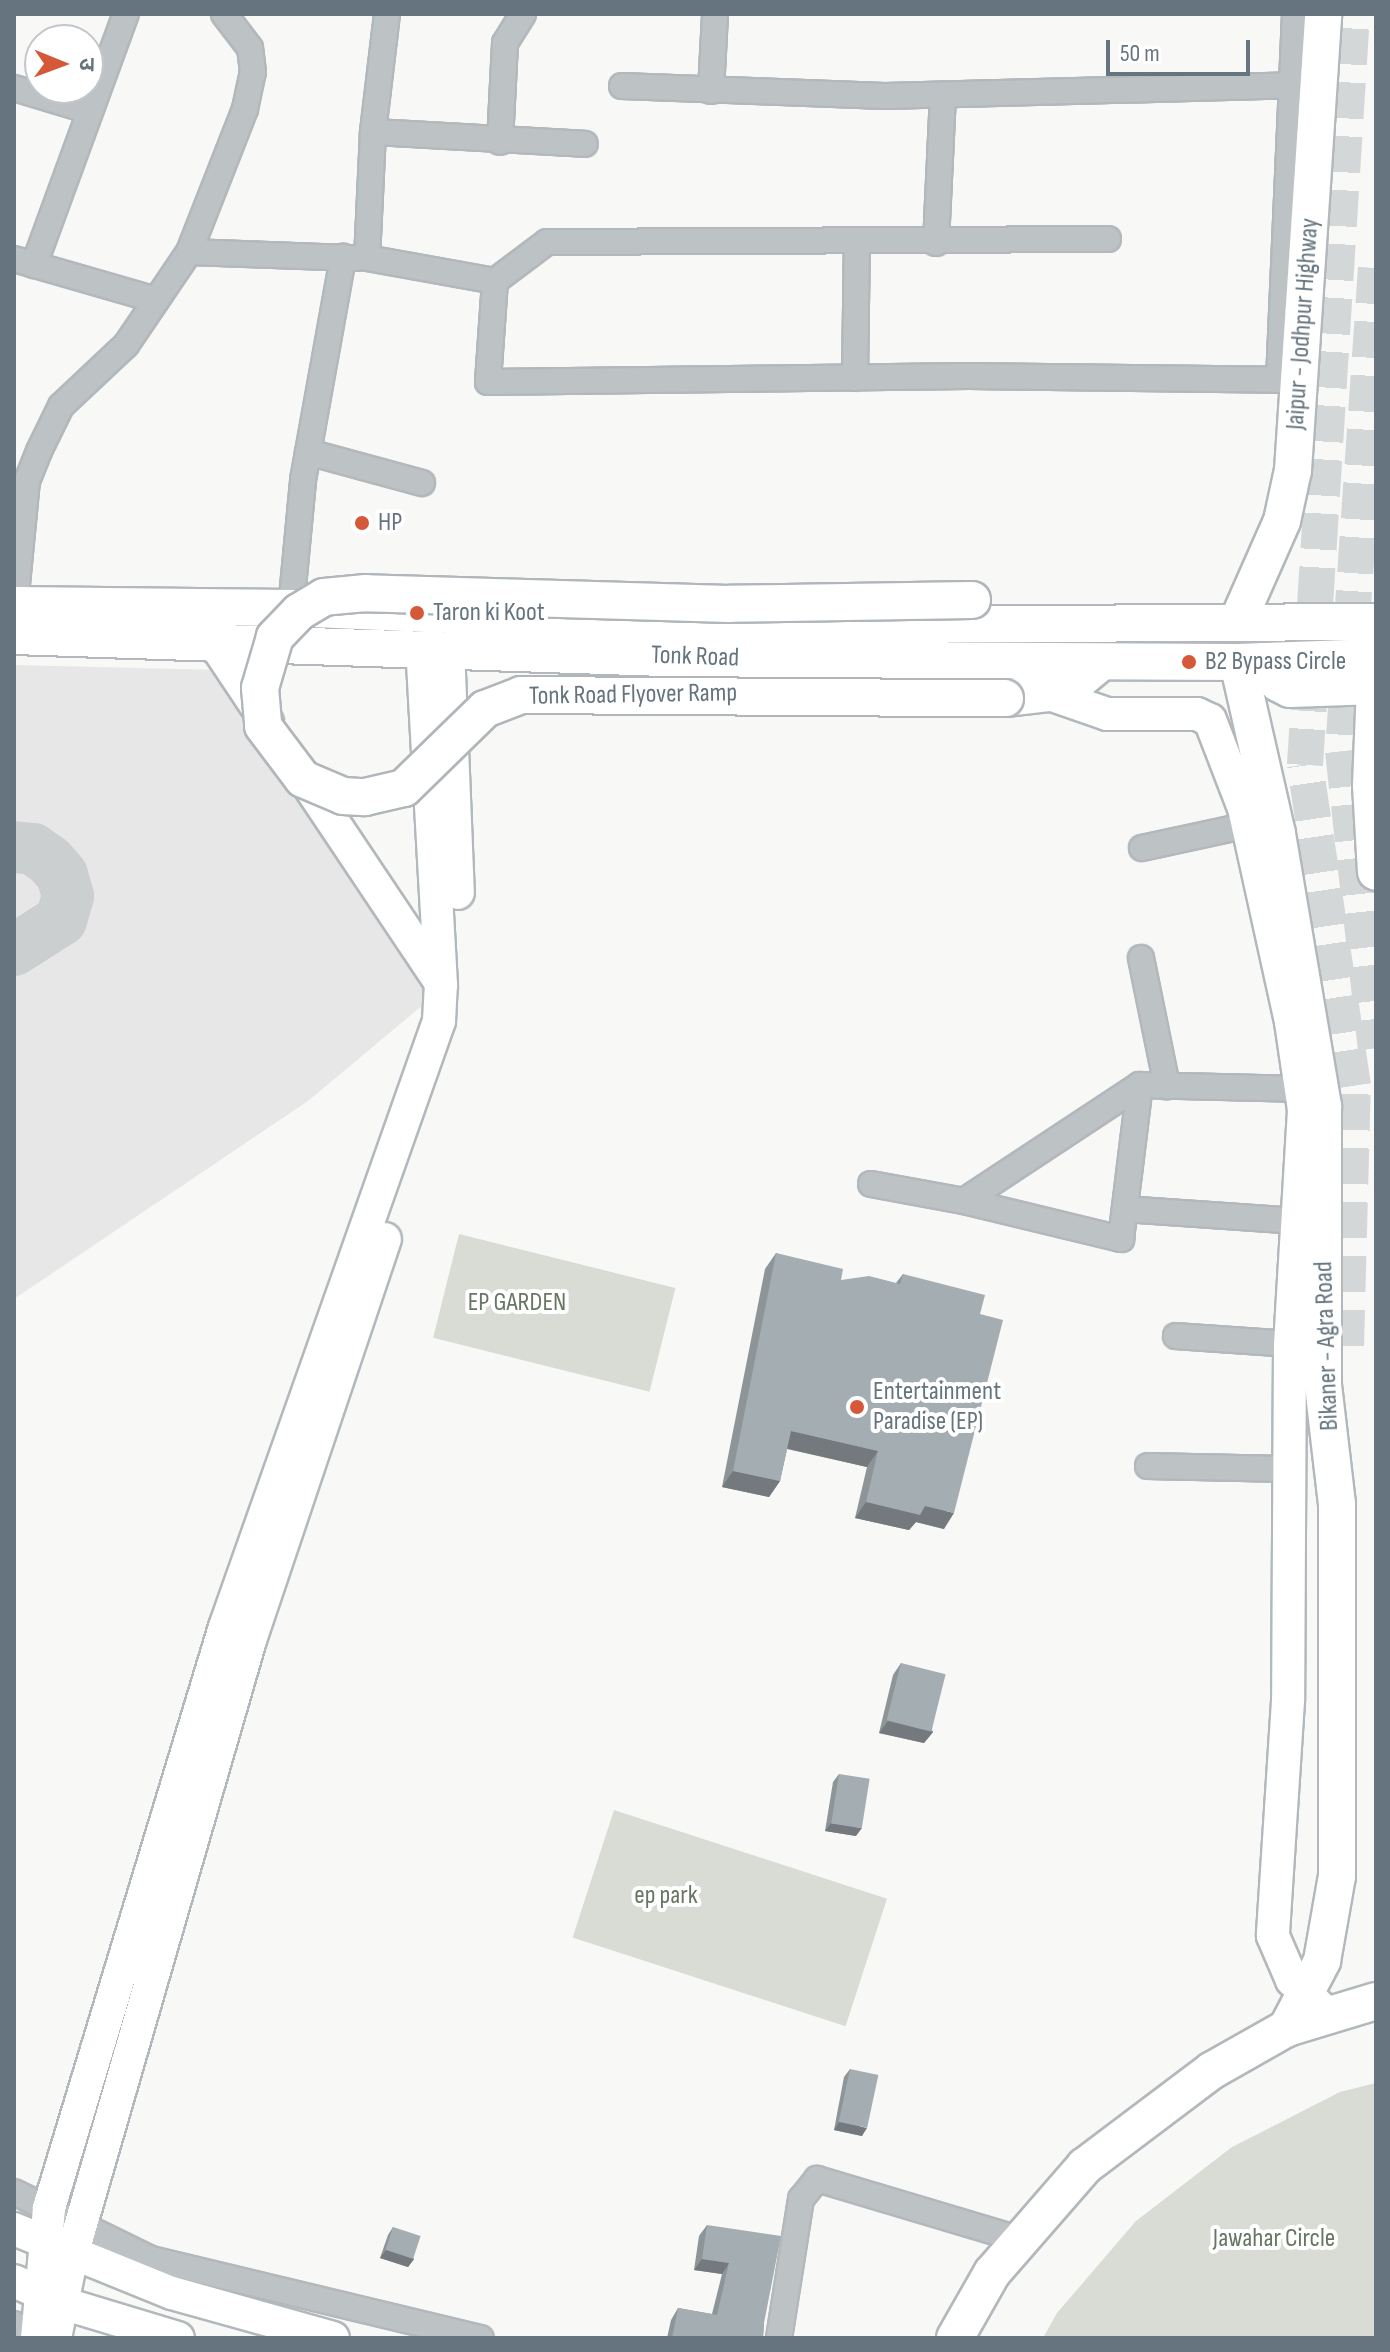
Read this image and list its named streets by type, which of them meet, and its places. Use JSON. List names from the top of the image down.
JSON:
{
  "streets": {
    "main road": [
      "Jaipur - Jodhpur Highway",
      "Tonk Road",
      "Tonk Road Flyover Ramp",
      "Bikaner - Agra Road"
    ]
  },
  "crossings": [
    ["Jaipur - Jodhpur Highway", "Tonk Road"],
    ["Tonk Road", "Tonk Road Flyover Ramp"],
    ["Tonk Road", "Bikaner - Agra Road"]
  ],
  "parks": ["EP GARDEN", "ep park", "Jawahar Circle"],
  "places": [
    "HP",
    "Taron ki Koot",
    "B2 Bypass Circle",
    "Entertainment Paradise (EP)"
  ],
  "scale_bar": "50 m",
  "north": "right"
}
